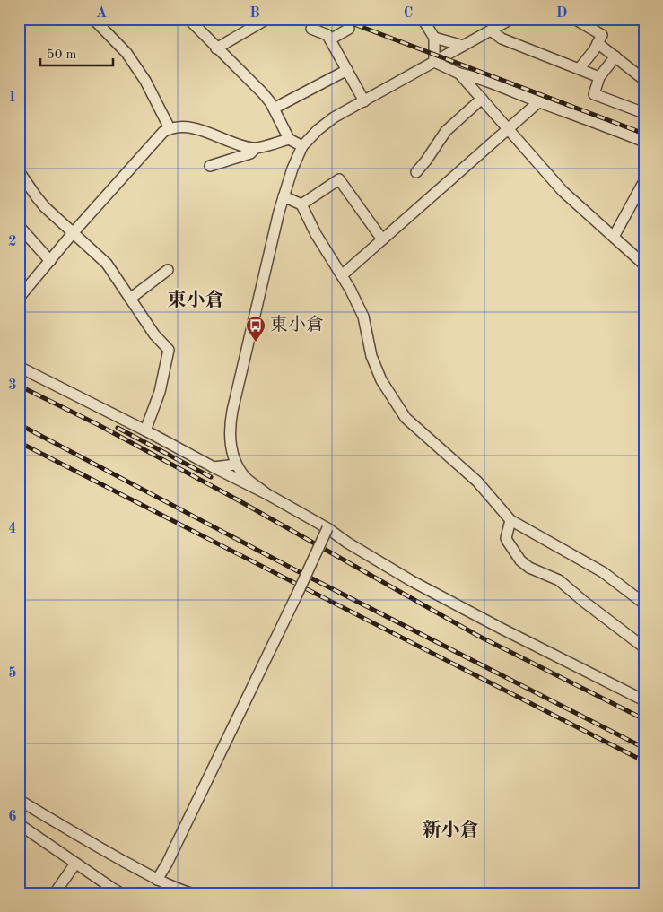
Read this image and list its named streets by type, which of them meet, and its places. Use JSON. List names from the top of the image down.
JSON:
{
  "districts": ["東小倉", "新小倉"],
  "places": {
    "bus stop": ["東小倉"]
  },
  "scale_bar": "50 m",
  "grid": {
    "columns": [
      "A",
      "B",
      "C",
      "D"
    ],
    "rows": [
      "1",
      "2",
      "3",
      "4",
      "5",
      "6"
    ]
  }
}
